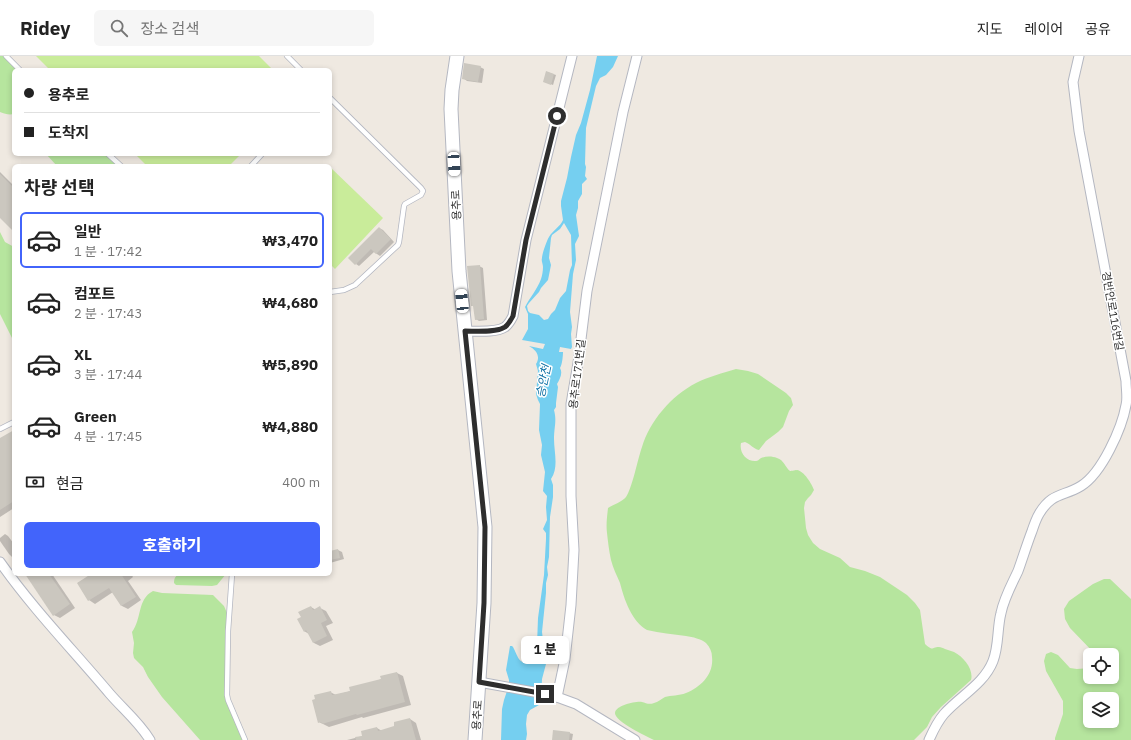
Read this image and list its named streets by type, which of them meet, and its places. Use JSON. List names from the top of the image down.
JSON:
{
  "streets": {
    "street": ["용추로", "경반안로116번길", "용추로171번길"]
  },
  "water": ["승안천"],
  "page": {
    "header": "Ridey",
    "search": "장소 검색",
    "nav": ["지도", "레이어", "공유"],
    "banner": ["용추로", "도착지"],
    "heading": "차량 선택",
    "list": [
      {
        "name": "일반",
        "note": "1 분 · 17:42",
        "value": "₩3,470"
      },
      {
        "name": "컴포트",
        "note": "2 분 · 17:43",
        "value": "₩4,680"
      },
      {
        "name": "XL",
        "note": "3 분 · 17:44",
        "value": "₩5,890"
      },
      {
        "name": "Green",
        "note": "4 분 · 17:45",
        "value": "₩4,880"
      }
    ],
    "pay": ["현금", "400 m"],
    "buttons": "호출하기",
    "bubble": "1 분"
  }
}
